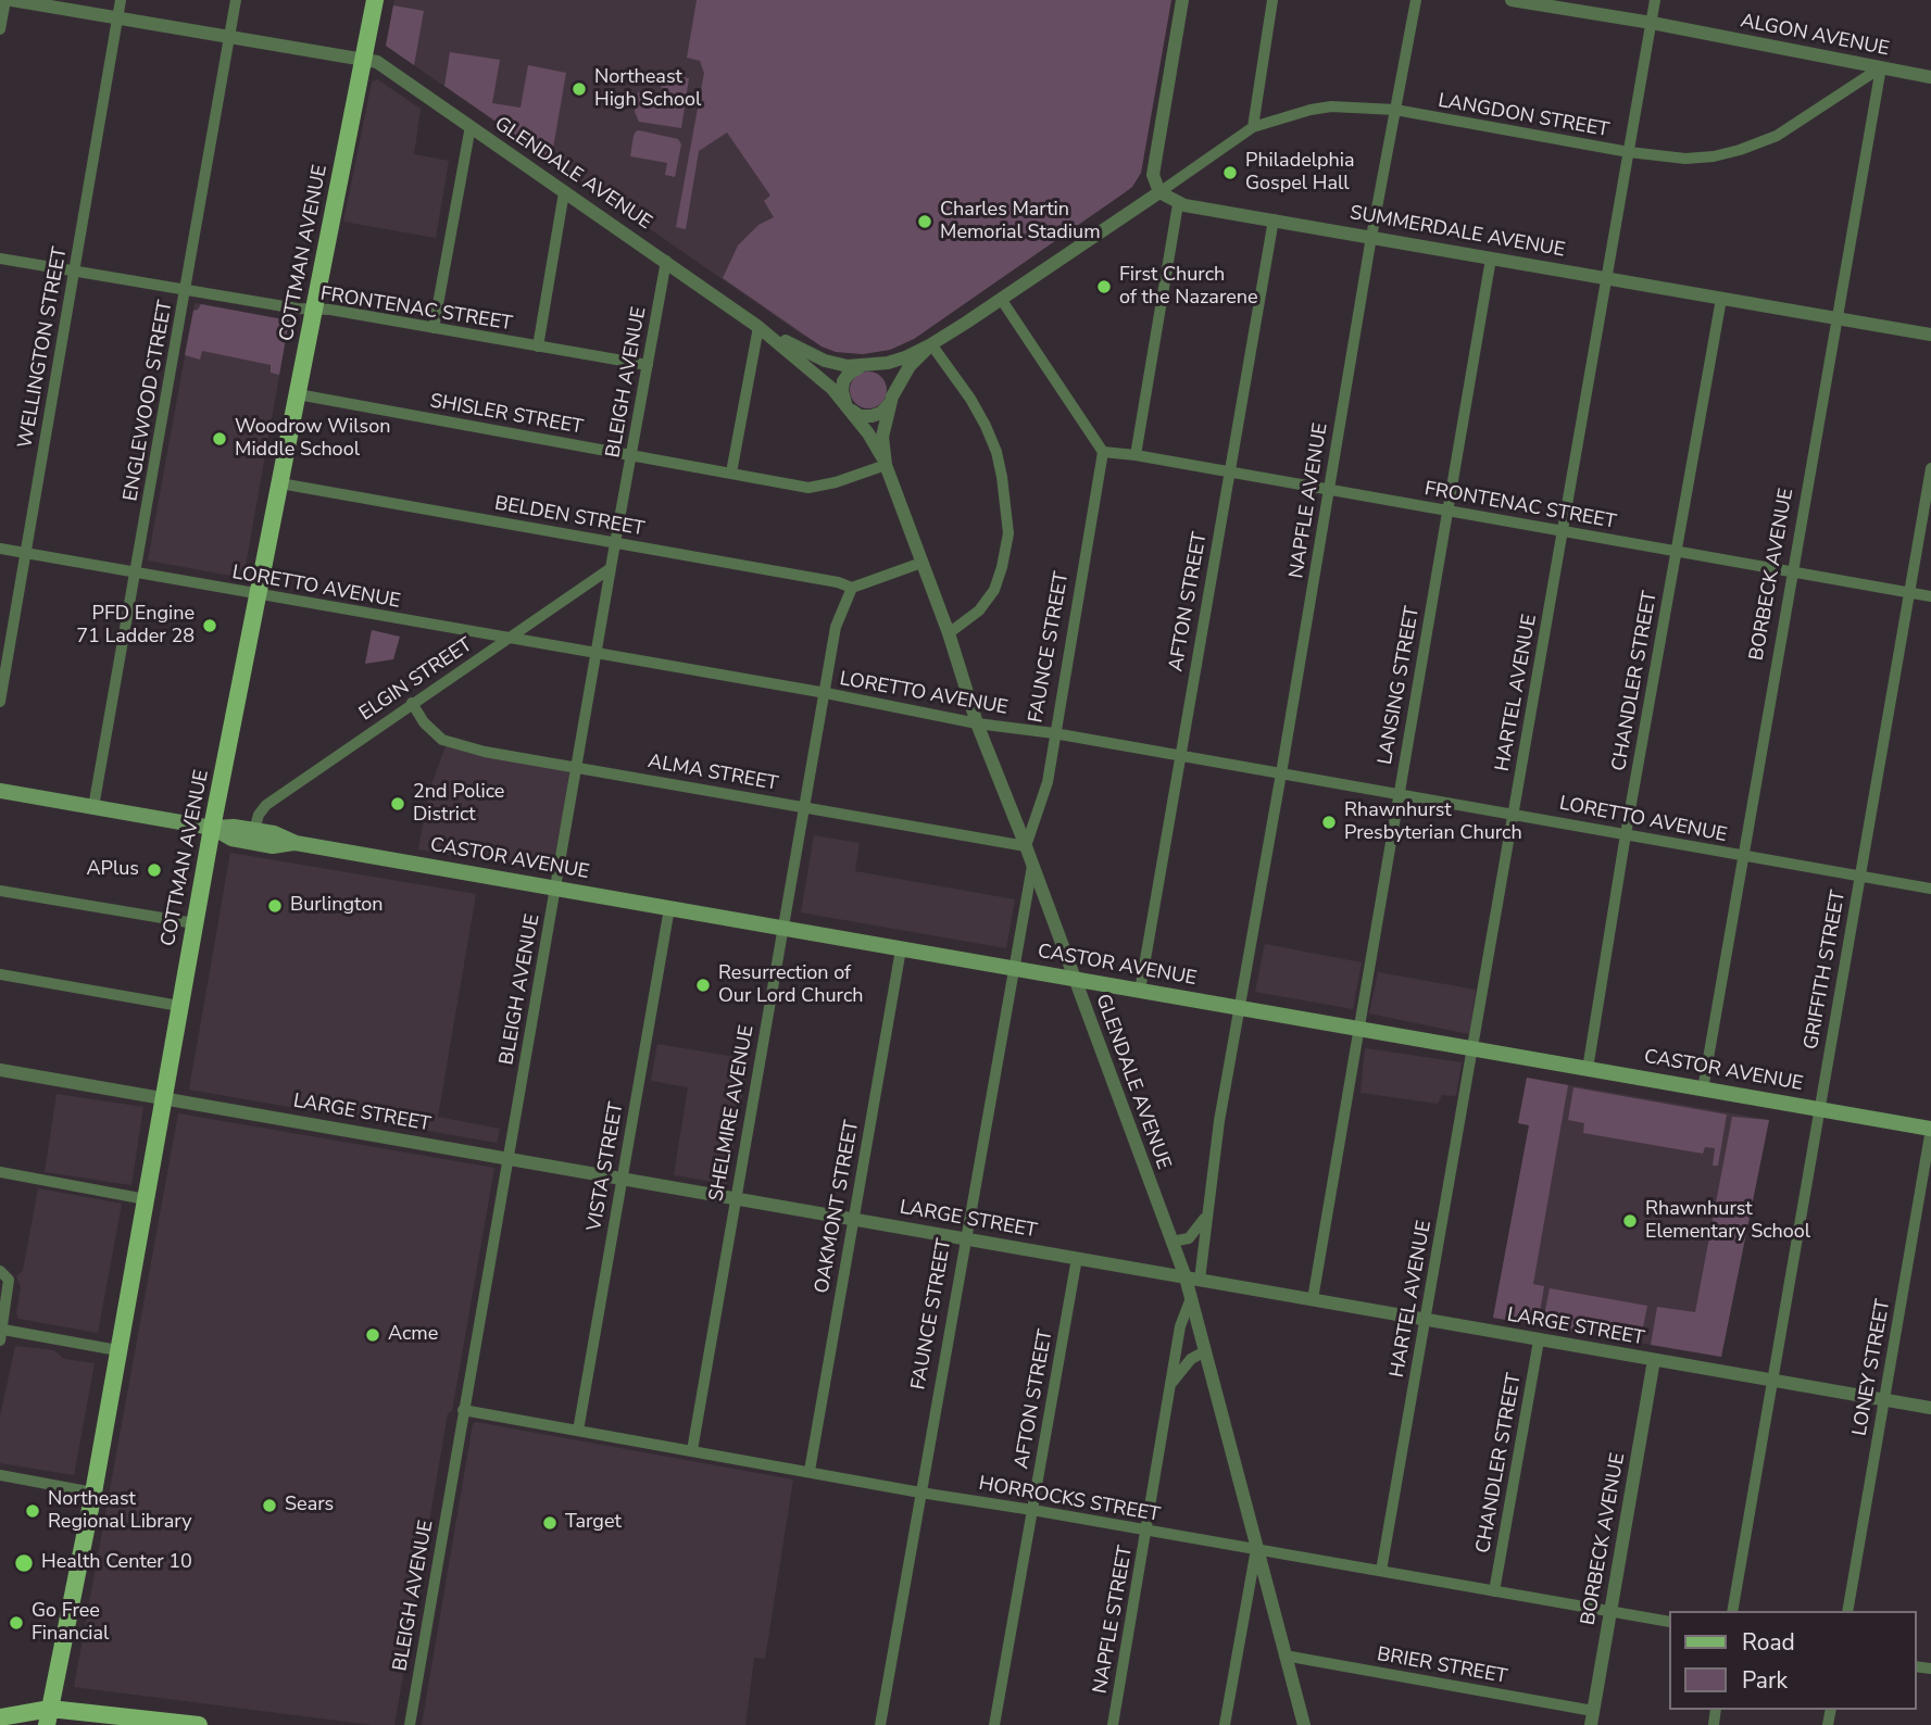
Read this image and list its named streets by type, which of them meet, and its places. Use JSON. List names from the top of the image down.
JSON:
{
  "streets": {
    "main road": ["COTTMAN AVENUE", "CASTOR AVENUE"],
    "street": [
      "ALGON AVENUE",
      "LANGDON STREET",
      "GLENDALE AVENUE",
      "SUMMERDALE AVENUE",
      "FRONTENAC STREET",
      "WELLINGTON STREET",
      "BLEIGH AVENUE",
      "ENGLEWOOD STREET",
      "SHISLER STREET",
      "NAPFLE AVENUE",
      "BELDEN STREET",
      "BORBECK AVENUE",
      "LORETTO AVENUE",
      "AFTON STREET",
      "FAUNCE STREET",
      "ELGIN STREET",
      "CHANDLER STREET",
      "LANSING STREET",
      "HARTEL AVENUE",
      "ALMA STREET",
      "GRIFFITH STREET",
      "LARGE STREET",
      "SHELMIRE AVENUE",
      "VISTA STREET",
      "OAKMONT STREET",
      "LONEY STREET",
      "HORROCKS STREET",
      "NAPFLE STREET",
      "BRIER STREET"
    ]
  },
  "crossings": [
    ["ALGON AVENUE", "LANGDON STREET"],
    ["ALGON AVENUE", "BORBECK AVENUE"],
    ["ALGON AVENUE", "HARTEL AVENUE"],
    ["LANGDON STREET", "SUMMERDALE AVENUE"],
    ["LANGDON STREET", "NAPFLE AVENUE"],
    ["LANGDON STREET", "BORBECK AVENUE"],
    ["LANGDON STREET", "HARTEL AVENUE"],
    ["GLENDALE AVENUE", "COTTMAN AVENUE"],
    ["GLENDALE AVENUE", "BLEIGH AVENUE"],
    ["GLENDALE AVENUE", "SHISLER STREET"],
    ["GLENDALE AVENUE", "LORETTO AVENUE"],
    ["GLENDALE AVENUE", "FAUNCE STREET"],
    ["GLENDALE AVENUE", "ALMA STREET"],
    ["GLENDALE AVENUE", "CASTOR AVENUE"],
    ["GLENDALE AVENUE", "LARGE STREET"],
    ["GLENDALE AVENUE", "HORROCKS STREET"],
    ["GLENDALE AVENUE", "NAPFLE STREET"],
    ["GLENDALE AVENUE", "BRIER STREET"],
    ["SUMMERDALE AVENUE", "NAPFLE AVENUE"],
    ["SUMMERDALE AVENUE", "BORBECK AVENUE"],
    ["SUMMERDALE AVENUE", "AFTON STREET"],
    ["SUMMERDALE AVENUE", "CHANDLER STREET"],
    ["SUMMERDALE AVENUE", "LANSING STREET"],
    ["SUMMERDALE AVENUE", "HARTEL AVENUE"],
    ["COTTMAN AVENUE", "FRONTENAC STREET"],
    ["COTTMAN AVENUE", "SHISLER STREET"],
    ["COTTMAN AVENUE", "BELDEN STREET"],
    ["COTTMAN AVENUE", "LORETTO AVENUE"],
    ["COTTMAN AVENUE", "CASTOR AVENUE"],
    ["COTTMAN AVENUE", "LARGE STREET"],
    ["FRONTENAC STREET", "WELLINGTON STREET"],
    ["FRONTENAC STREET", "BLEIGH AVENUE"],
    ["FRONTENAC STREET", "ENGLEWOOD STREET"],
    ["FRONTENAC STREET", "NAPFLE AVENUE"],
    ["FRONTENAC STREET", "BORBECK AVENUE"],
    ["FRONTENAC STREET", "AFTON STREET"],
    ["FRONTENAC STREET", "FAUNCE STREET"],
    ["FRONTENAC STREET", "CHANDLER STREET"],
    ["FRONTENAC STREET", "LANSING STREET"],
    ["FRONTENAC STREET", "HARTEL AVENUE"],
    ["FRONTENAC STREET", "GRIFFITH STREET"],
    ["WELLINGTON STREET", "LORETTO AVENUE"],
    ["BLEIGH AVENUE", "SHISLER STREET"],
    ["BLEIGH AVENUE", "BELDEN STREET"],
    ["BLEIGH AVENUE", "LORETTO AVENUE"],
    ["BLEIGH AVENUE", "ELGIN STREET"],
    ["BLEIGH AVENUE", "ALMA STREET"],
    ["BLEIGH AVENUE", "CASTOR AVENUE"],
    ["BLEIGH AVENUE", "LARGE STREET"],
    ["BLEIGH AVENUE", "HORROCKS STREET"],
    ["ENGLEWOOD STREET", "LORETTO AVENUE"],
    ["ENGLEWOOD STREET", "CASTOR AVENUE"],
    ["NAPFLE AVENUE", "LORETTO AVENUE"],
    ["NAPFLE AVENUE", "CASTOR AVENUE"],
    ["BELDEN STREET", "SHELMIRE AVENUE"],
    ["BORBECK AVENUE", "LORETTO AVENUE"],
    ["BORBECK AVENUE", "CASTOR AVENUE"],
    ["BORBECK AVENUE", "LARGE STREET"],
    ["BORBECK AVENUE", "HORROCKS STREET"],
    ["BORBECK AVENUE", "BRIER STREET"],
    ["LORETTO AVENUE", "AFTON STREET"],
    ["LORETTO AVENUE", "FAUNCE STREET"],
    ["LORETTO AVENUE", "ELGIN STREET"],
    ["LORETTO AVENUE", "CHANDLER STREET"],
    ["LORETTO AVENUE", "LANSING STREET"],
    ["LORETTO AVENUE", "HARTEL AVENUE"],
    ["LORETTO AVENUE", "GRIFFITH STREET"],
    ["LORETTO AVENUE", "SHELMIRE AVENUE"],
    ["AFTON STREET", "CASTOR AVENUE"],
    ["AFTON STREET", "LARGE STREET"],
    ["AFTON STREET", "HORROCKS STREET"],
    ["FAUNCE STREET", "ALMA STREET"],
    ["FAUNCE STREET", "CASTOR AVENUE"],
    ["FAUNCE STREET", "LARGE STREET"],
    ["FAUNCE STREET", "HORROCKS STREET"],
    ["ELGIN STREET", "ALMA STREET"],
    ["ELGIN STREET", "CASTOR AVENUE"],
    ["CHANDLER STREET", "CASTOR AVENUE"],
    ["CHANDLER STREET", "LARGE STREET"],
    ["CHANDLER STREET", "HORROCKS STREET"],
    ["LANSING STREET", "CASTOR AVENUE"],
    ["LANSING STREET", "LARGE STREET"],
    ["HARTEL AVENUE", "CASTOR AVENUE"],
    ["HARTEL AVENUE", "LARGE STREET"],
    ["HARTEL AVENUE", "HORROCKS STREET"],
    ["ALMA STREET", "SHELMIRE AVENUE"],
    ["CASTOR AVENUE", "GRIFFITH STREET"],
    ["CASTOR AVENUE", "SHELMIRE AVENUE"],
    ["CASTOR AVENUE", "VISTA STREET"],
    ["CASTOR AVENUE", "OAKMONT STREET"],
    ["CASTOR AVENUE", "LONEY STREET"],
    ["GRIFFITH STREET", "LARGE STREET"],
    ["LARGE STREET", "SHELMIRE AVENUE"],
    ["LARGE STREET", "VISTA STREET"],
    ["LARGE STREET", "OAKMONT STREET"],
    ["LARGE STREET", "LONEY STREET"],
    ["SHELMIRE AVENUE", "HORROCKS STREET"],
    ["VISTA STREET", "HORROCKS STREET"],
    ["OAKMONT STREET", "HORROCKS STREET"],
    ["HORROCKS STREET", "NAPFLE STREET"]
  ],
  "places": [
    "Northeast High School",
    "Philadelphia Gospel Hall",
    "Charles Martin Memorial Stadium",
    "First Church of the Nazarene",
    "Woodrow Wilson Middle School",
    "PFD Engine 71 Ladder 28",
    "2nd Police District",
    "Rhawnhurst Presbyterian Church",
    "APlus",
    "Burlington",
    "Resurrection of Our Lord Church",
    "Rhawnhurst Elementary School",
    "Acme",
    "Sears",
    "Northeast Regional Library",
    "Target",
    "Health Center 10",
    "Go Free Financial"
  ],
  "legend": ["Road", "Park"]
}
